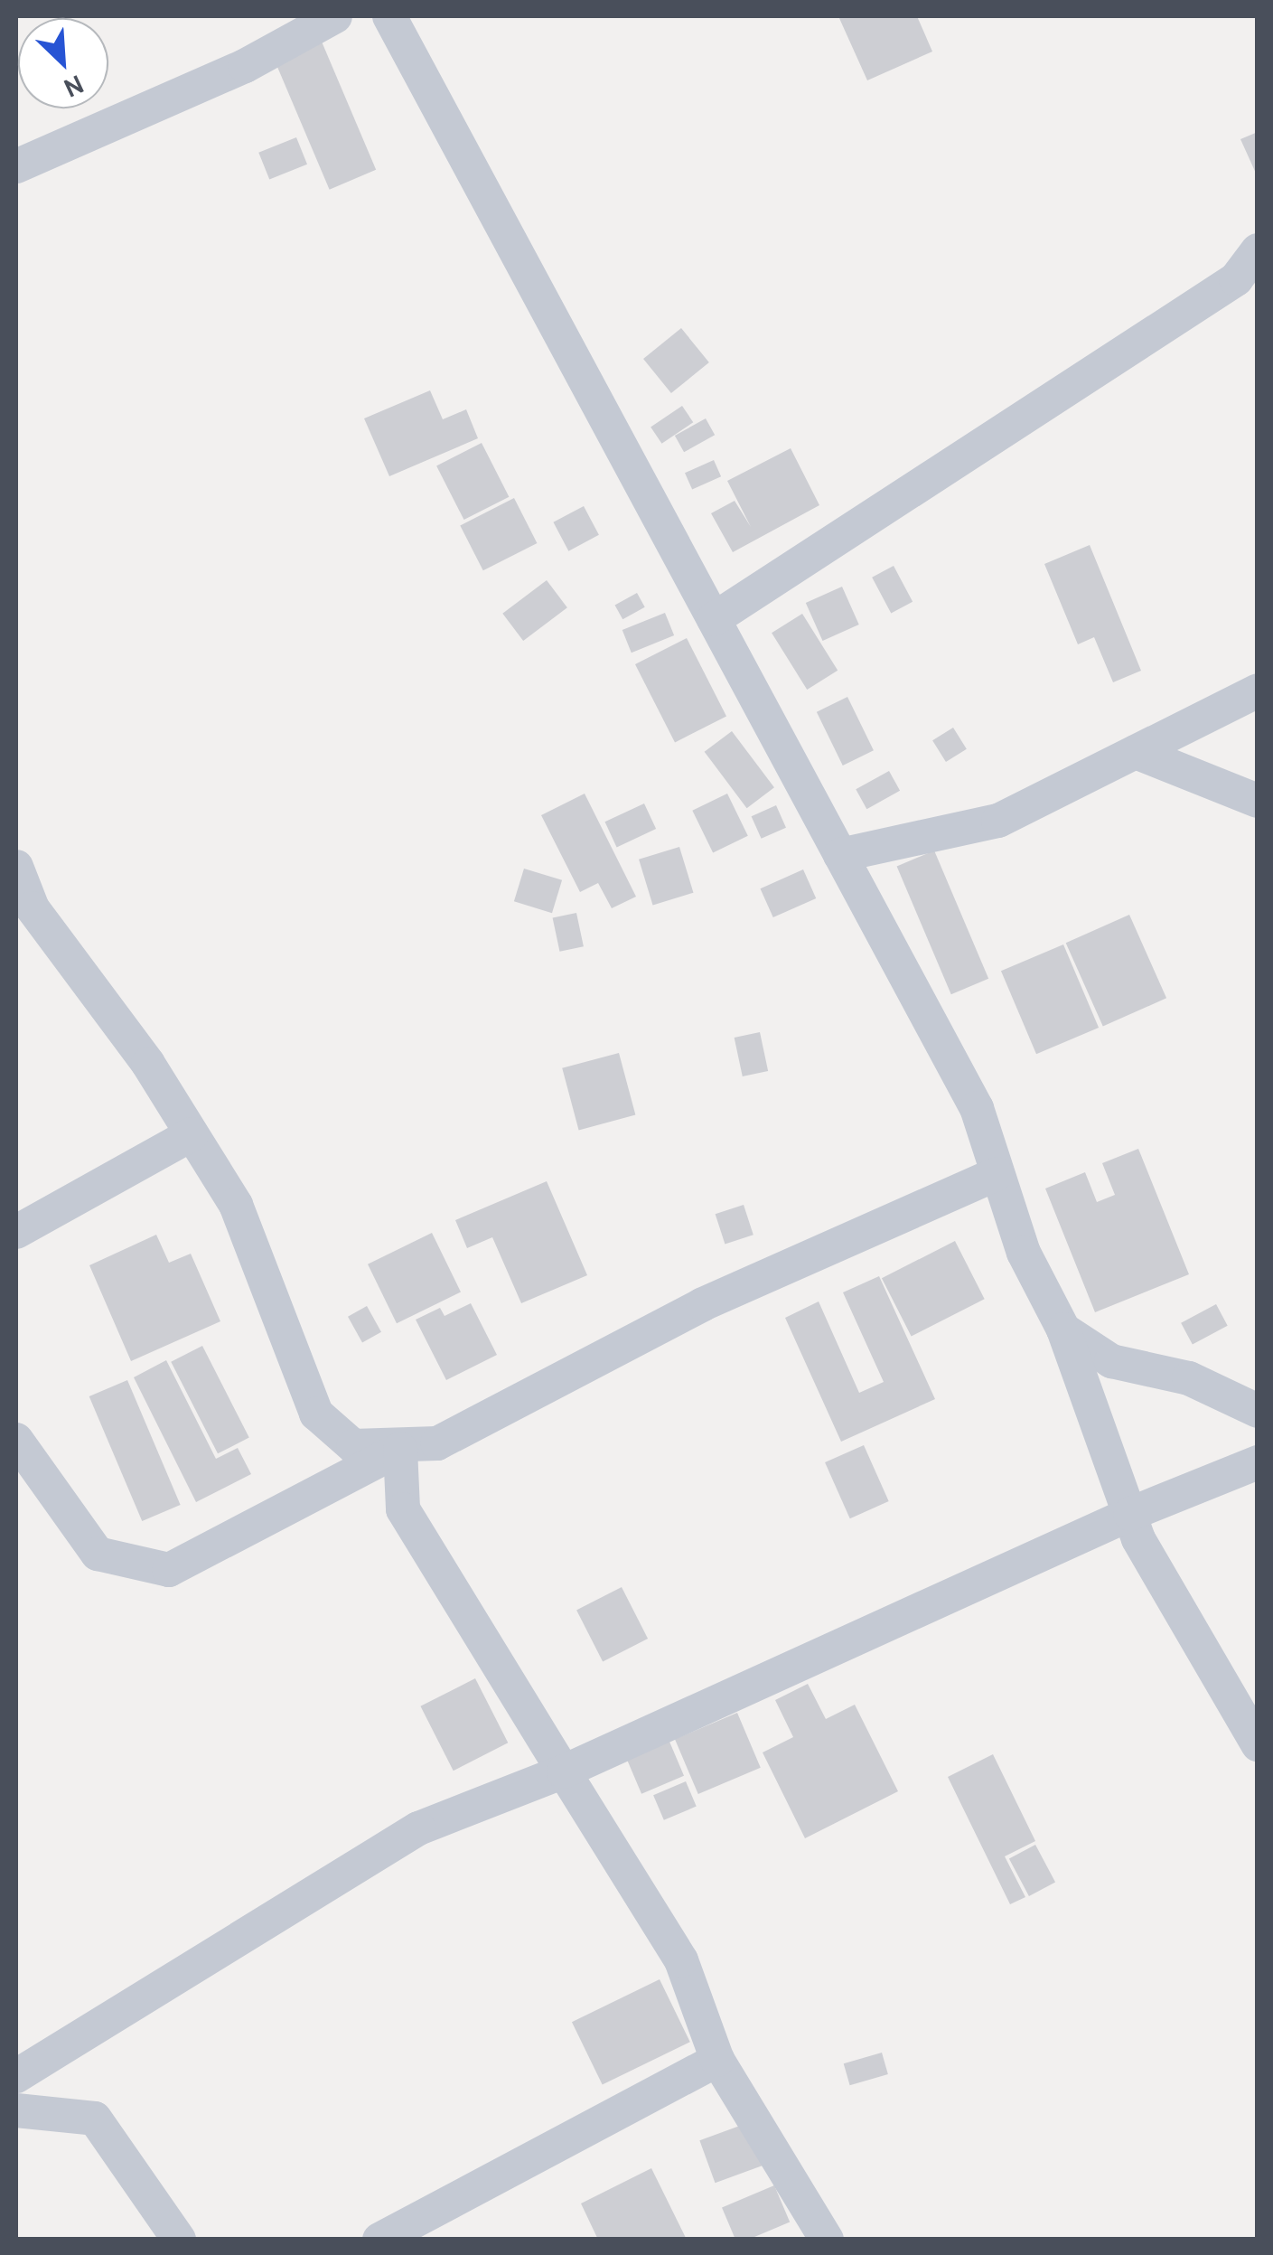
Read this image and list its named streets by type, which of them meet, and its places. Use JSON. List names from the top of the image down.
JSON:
{
  "north": "bottom right"
}
